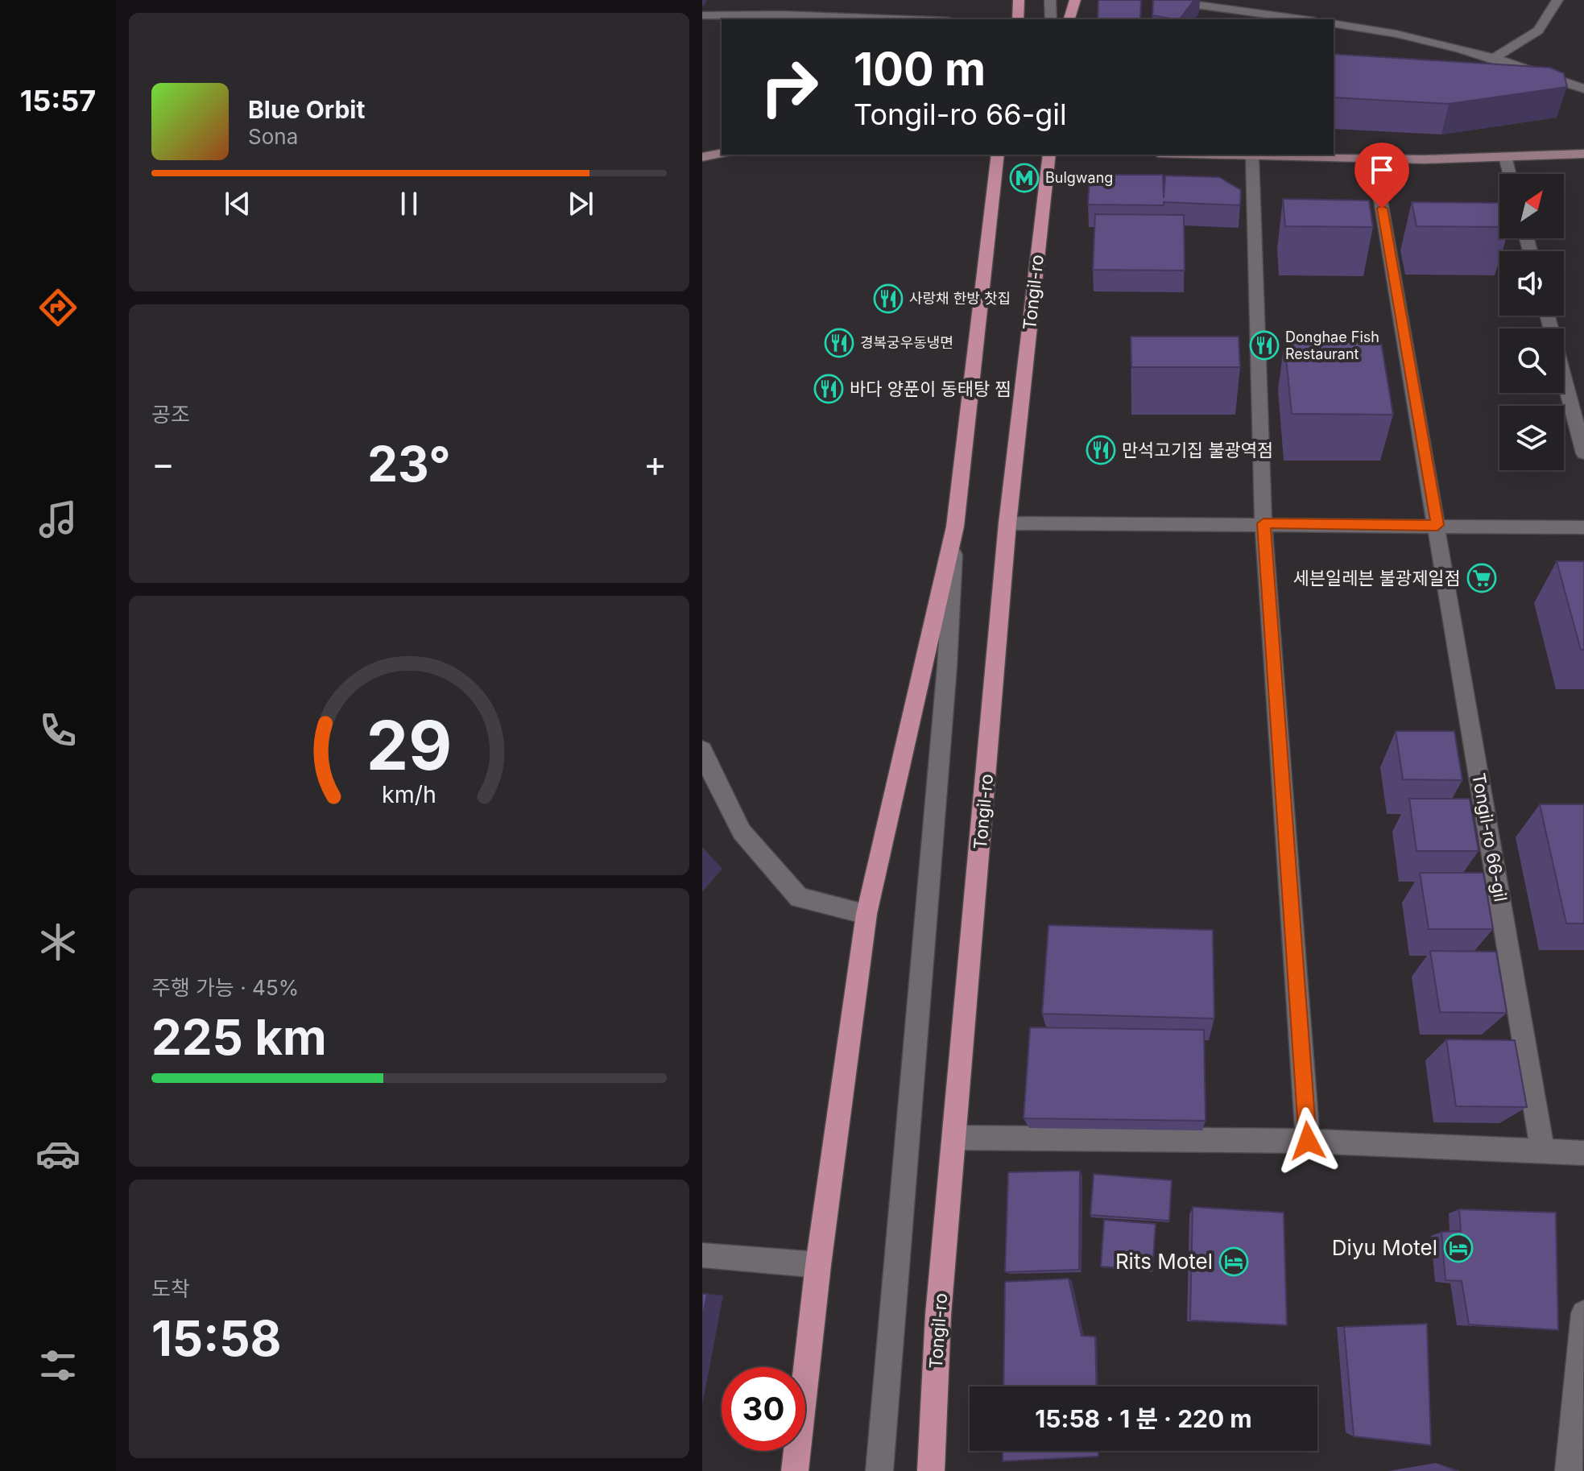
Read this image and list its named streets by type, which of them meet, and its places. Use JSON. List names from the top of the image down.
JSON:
{
  "streets": {
    "main road": ["Tongil-ro"],
    "street": ["Tongil-ro 66-gil"]
  },
  "places": {
    "metro station": ["Bulgwang"],
    "restaurant": [
      "사랑채 한방 찻집",
      "경복궁우동냉면",
      "Donghae Fish Restaurant",
      "바다 양푼이 동태탕 찜",
      "만석고기집 불광역점"
    ],
    "supermarket": ["세븐일레븐 불광제일점"],
    "hotel": ["Diyu Motel", "Rits Motel"]
  },
  "north": "top right",
  "page": {
    "tabs": "15:57",
    "turn": ["100 m", "Tongil-ro 66-gil"],
    "song": ["Blue Orbit", "Sona"],
    "tile": [
      "공조",
      ["주행 가능 · 45%", "225 km"],
      ["도착", "15:58"]
    ],
    "heat": ["−", "23°", "+"],
    "limit": "30",
    "trip": "15:58 · 1 분 · 220 m",
    "gauge": ["29", "km/h"]
  }
}
